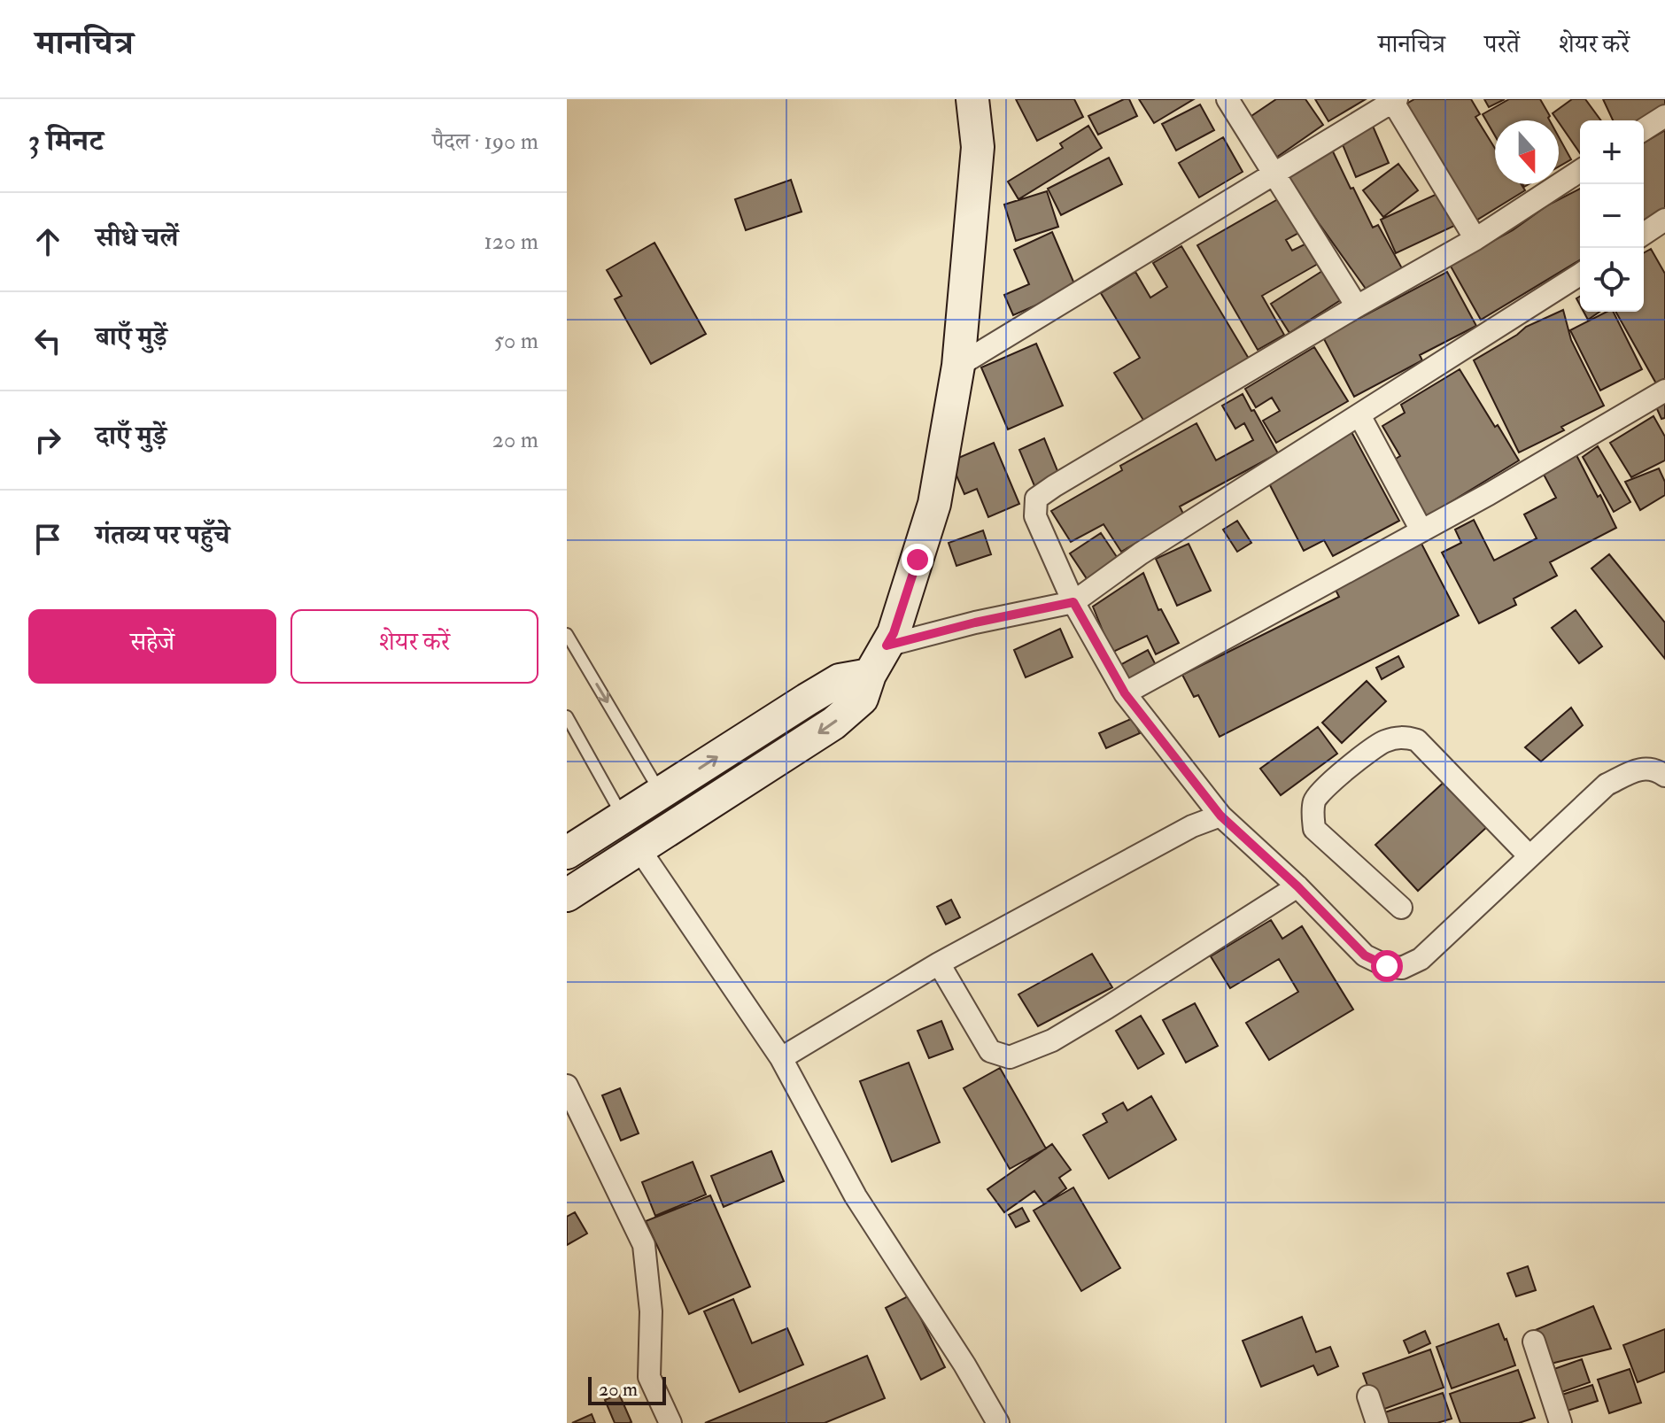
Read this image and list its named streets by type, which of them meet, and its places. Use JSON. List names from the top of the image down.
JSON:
{
  "scale_bar": "20 m",
  "north": "bottom",
  "page": {
    "header": "मानचित्र",
    "nav": ["मानचित्र", "परतें", "शेयर करें"],
    "heading": ["3 मिनट", "पैदल · 190 m"],
    "map_buttons": ["+", "−"],
    "list": [
      ["सीधे चलें", "120 m"],
      ["बाएँ मुड़ें", "50 m"],
      ["दाएँ मुड़ें", "20 m"],
      "गंतव्य पर पहुँचे"
    ],
    "buttons": ["सहेजें", "शेयर करें"],
    "scale": "20 m"
  }
}
